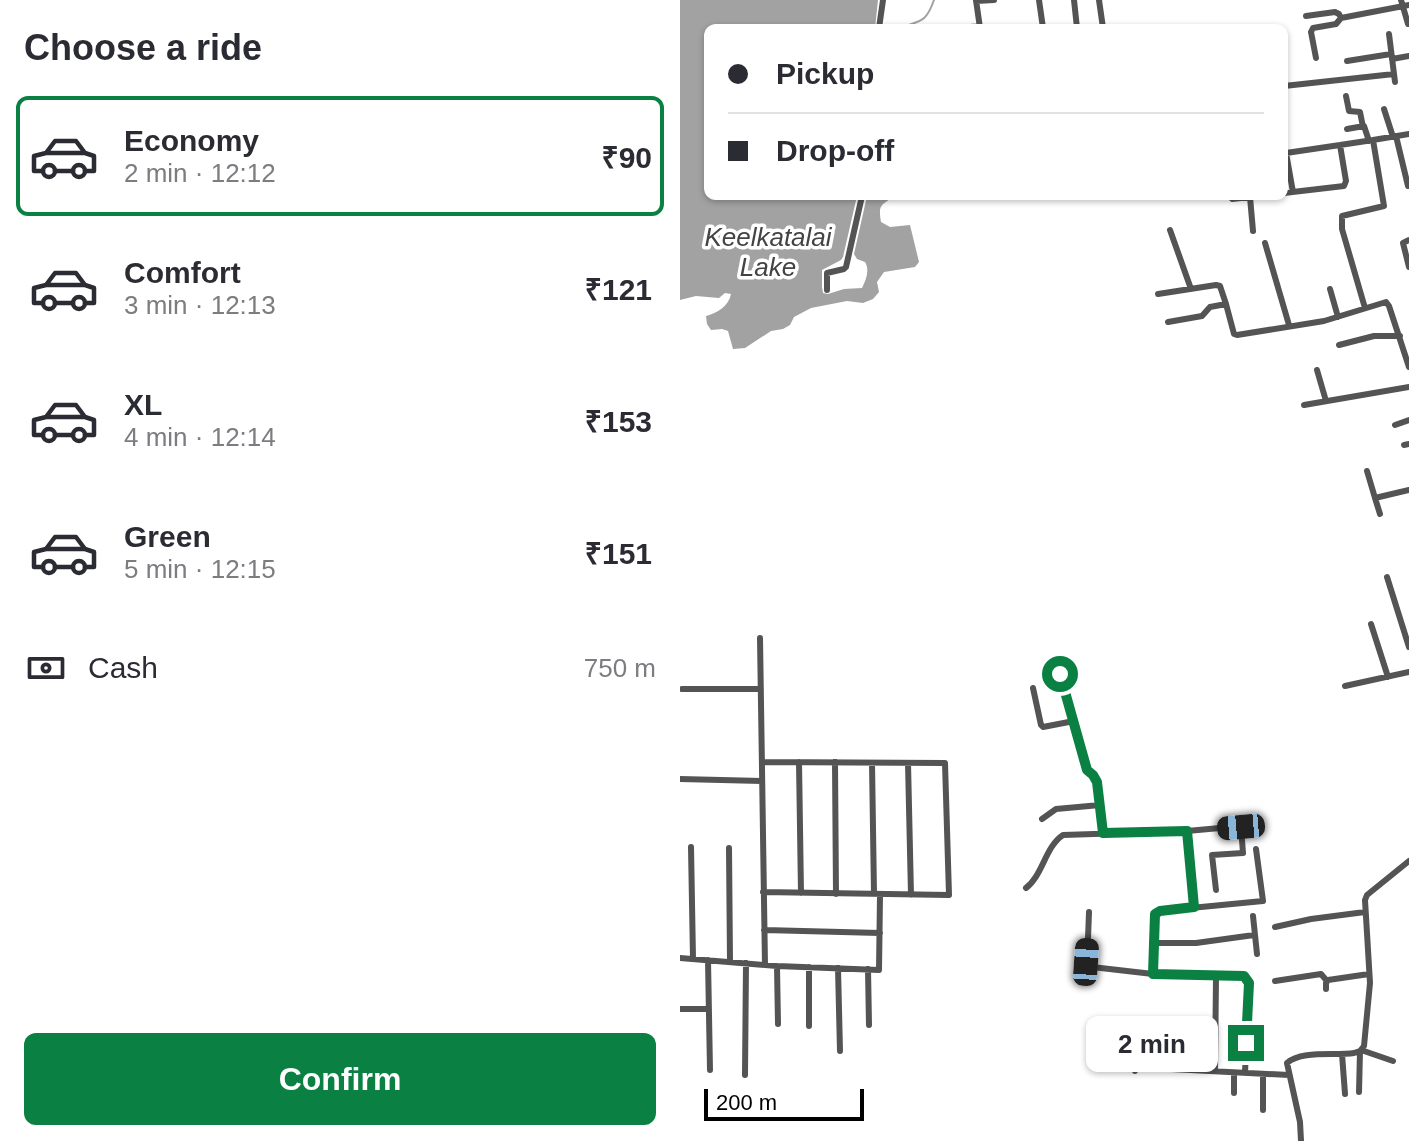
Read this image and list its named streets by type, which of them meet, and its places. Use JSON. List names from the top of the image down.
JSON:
{
  "water": ["Keelkatalai Lake"],
  "scale_bar": "200 m",
  "page": {
    "heading": "Choose a ride",
    "banner": ["Pickup", "Drop-off"],
    "list": [
      {
        "name": "Economy",
        "note": "2 min · 12:12",
        "value": "₹90"
      },
      {
        "name": "Comfort",
        "note": "3 min · 12:13",
        "value": "₹121"
      },
      {
        "name": "XL",
        "note": "4 min · 12:14",
        "value": "₹153"
      },
      {
        "name": "Green",
        "note": "5 min · 12:15",
        "value": "₹151"
      }
    ],
    "pay": ["Cash", "750 m"],
    "bubble": "2 min",
    "buttons": "Confirm",
    "scale": "200 m"
  }
}
